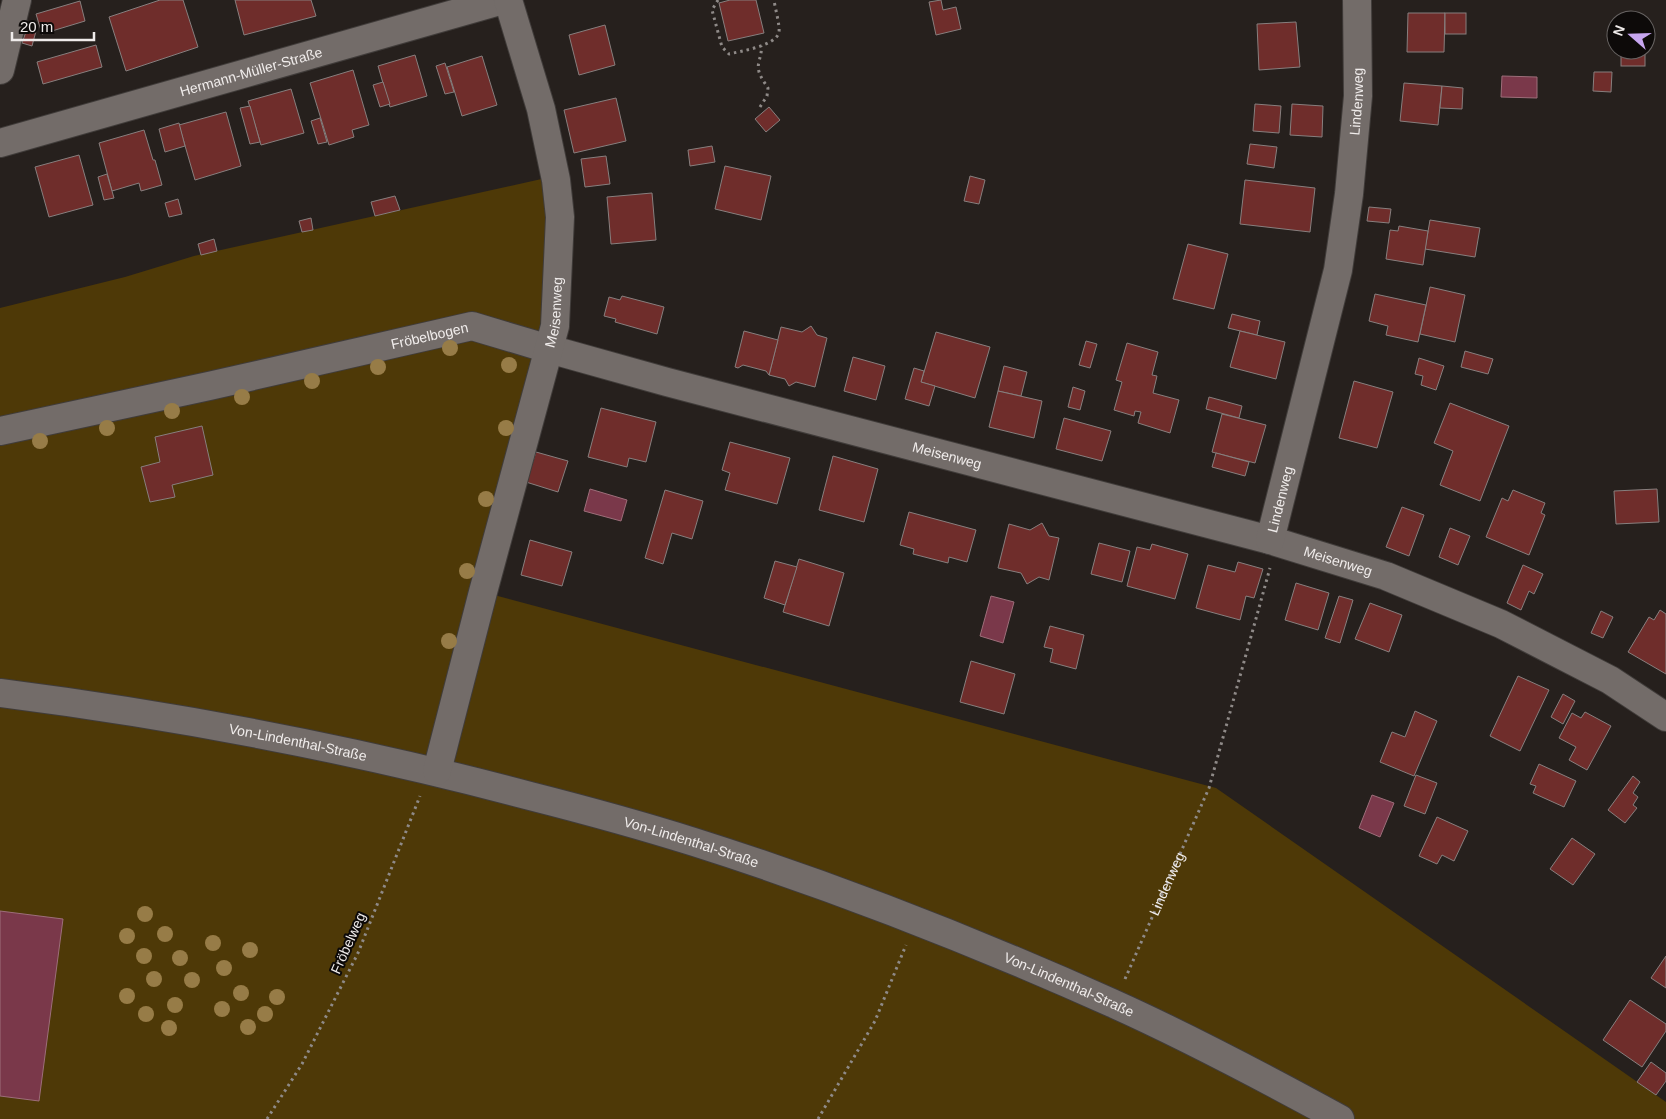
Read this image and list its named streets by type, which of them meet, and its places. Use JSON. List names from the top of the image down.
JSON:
{
  "streets": {
    "street": [
      "Hermann-Müller-Straße",
      "Lindenweg",
      "Meisenweg",
      "Fröbelbogen",
      "Von-Lindenthal-Straße"
    ],
    "path": ["Fröbelweg"]
  },
  "crossings": [
    ["Lindenweg", "Meisenweg"],
    ["Lindenweg", "Von-Lindenthal-Straße"],
    ["Meisenweg", "Fröbelbogen"],
    ["Von-Lindenthal-Straße", "Fröbelweg"]
  ],
  "scale_bar": "20 m",
  "north": "left"
}
